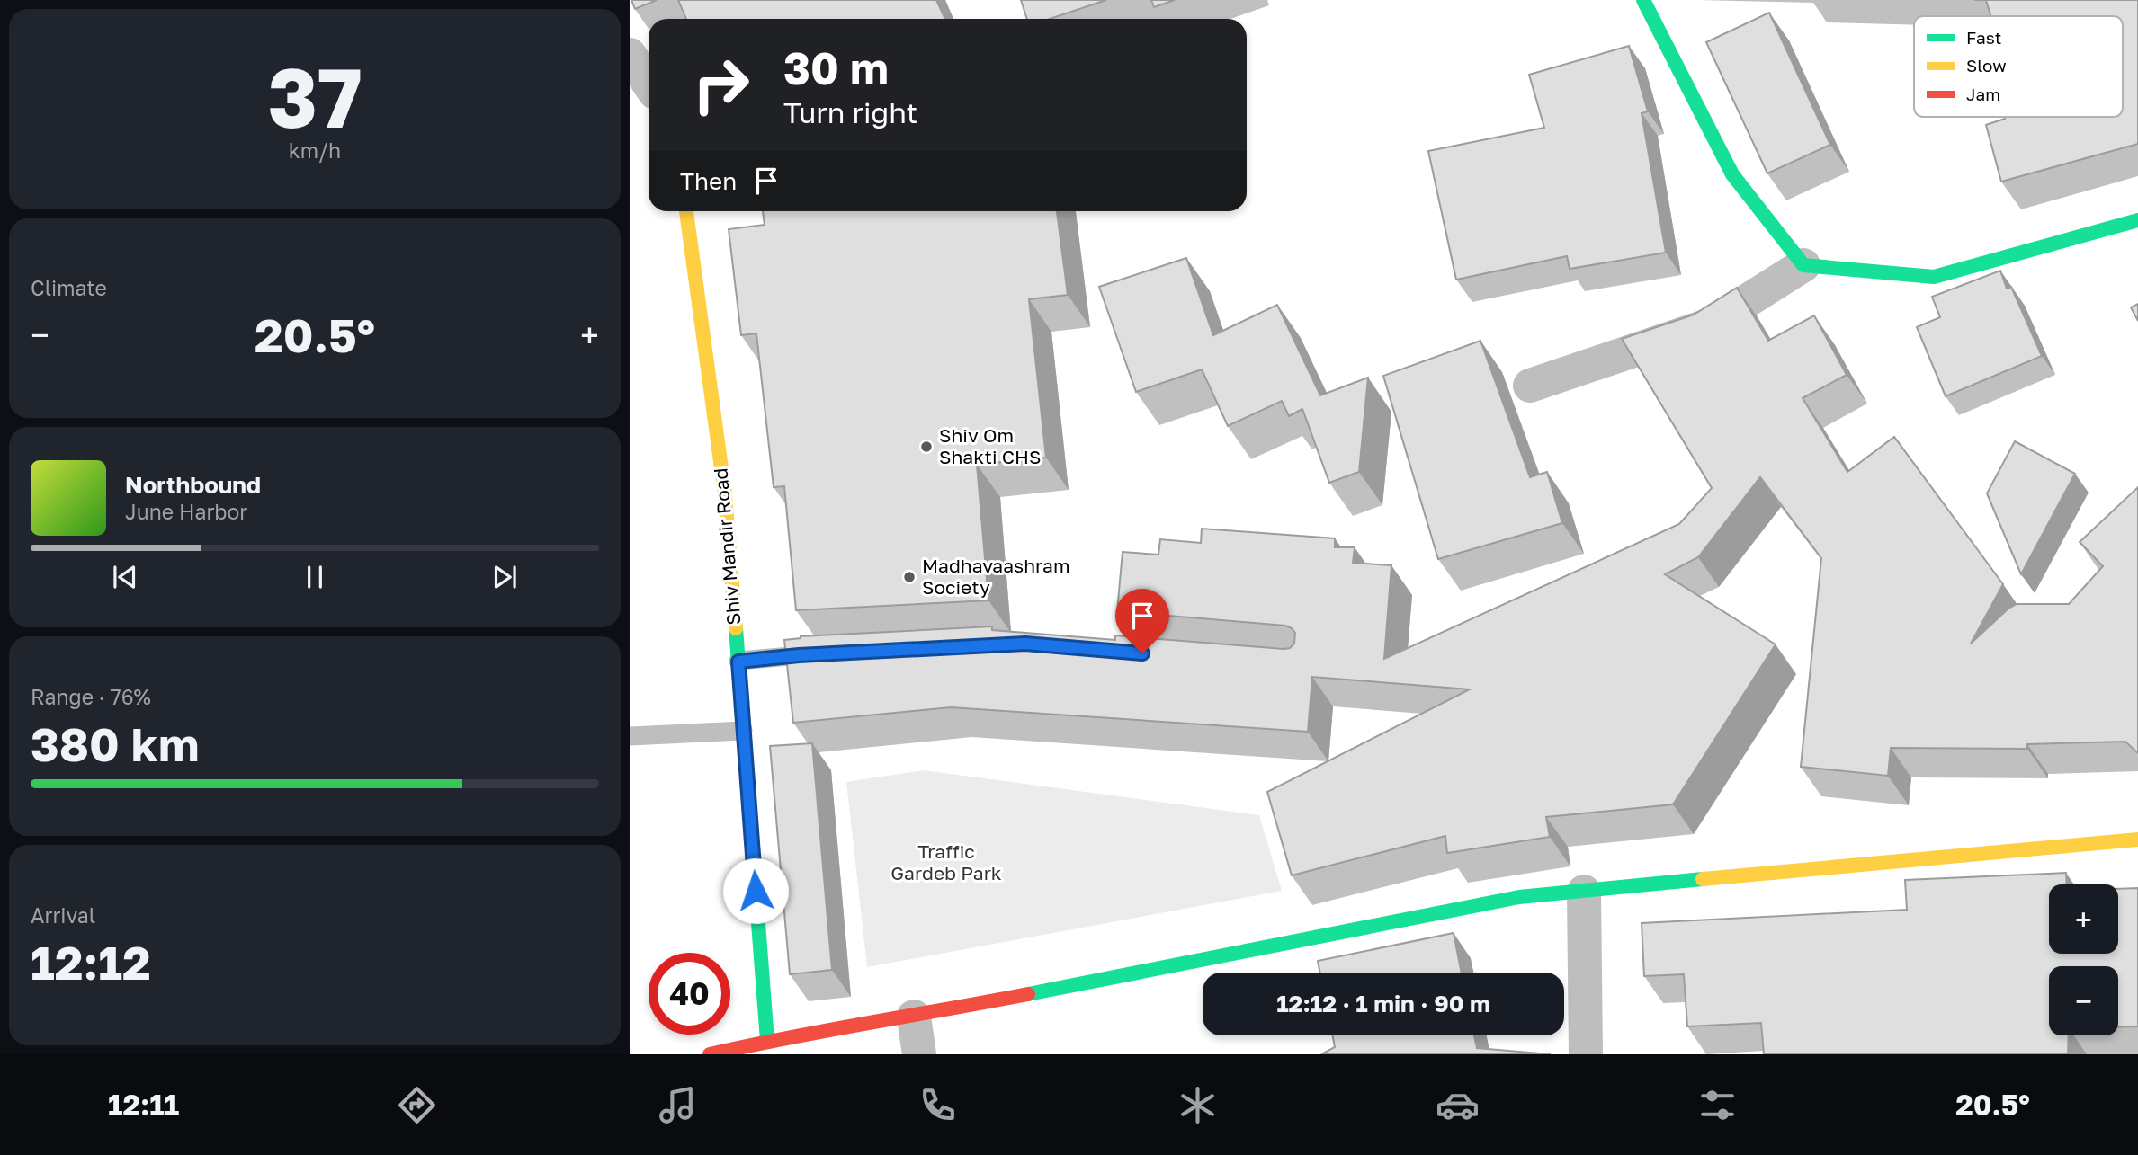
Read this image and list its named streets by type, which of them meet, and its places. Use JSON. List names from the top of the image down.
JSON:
{
  "streets": {
    "street": ["Shiv Mandir Road"]
  },
  "parks": ["Traffic Gardeb Park"],
  "places": ["Shiv Om Shakti CHS", "Madhavaashram Society"],
  "legend": ["Fast", "Slow", "Jam"],
  "page": {
    "tile": [
      ["37", "km/h"],
      "Climate",
      ["Range · 76%", "380 km"],
      ["Arrival", "12:12"]
    ],
    "turn": ["30 m", "Turn right"],
    "then": "Then",
    "heat": ["−", "20.5°", "+"],
    "song": ["Northbound", "June Harbor"],
    "map_buttons": ["+", "−"],
    "limit": "40",
    "trip": "12:12 · 1 min · 90 m",
    "tabs": ["12:11", "20.5°"]
  }
}
